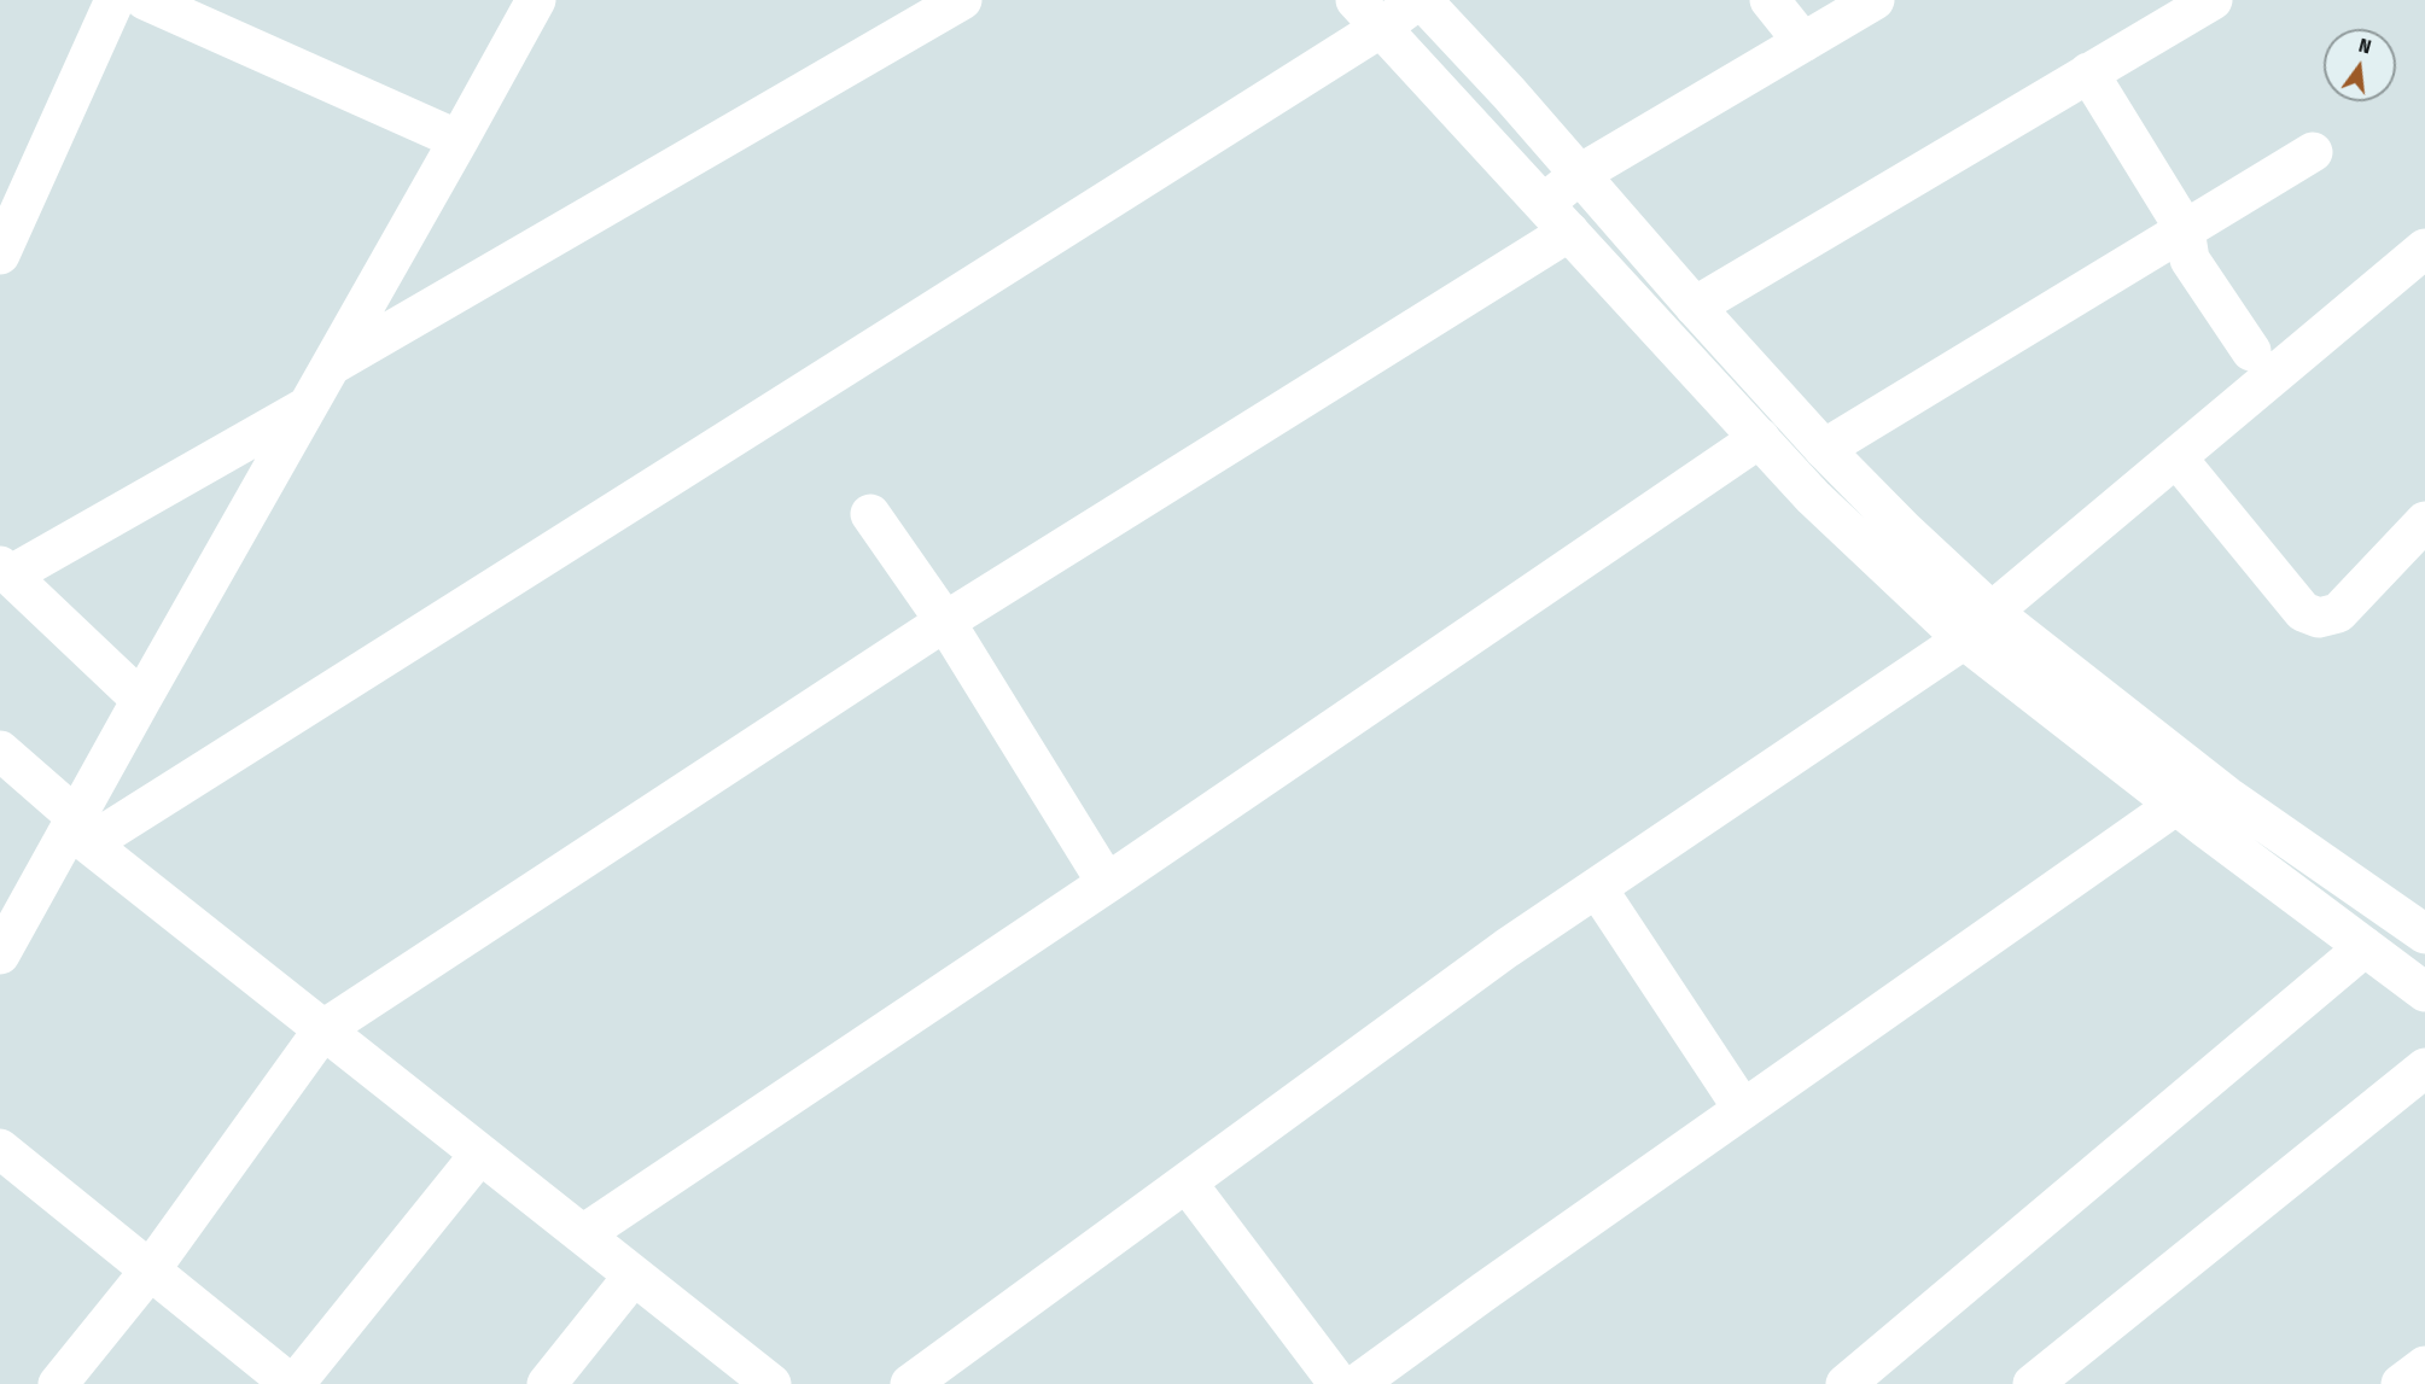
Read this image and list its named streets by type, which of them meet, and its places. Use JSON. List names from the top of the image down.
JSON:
{
  "north": "top"
}
